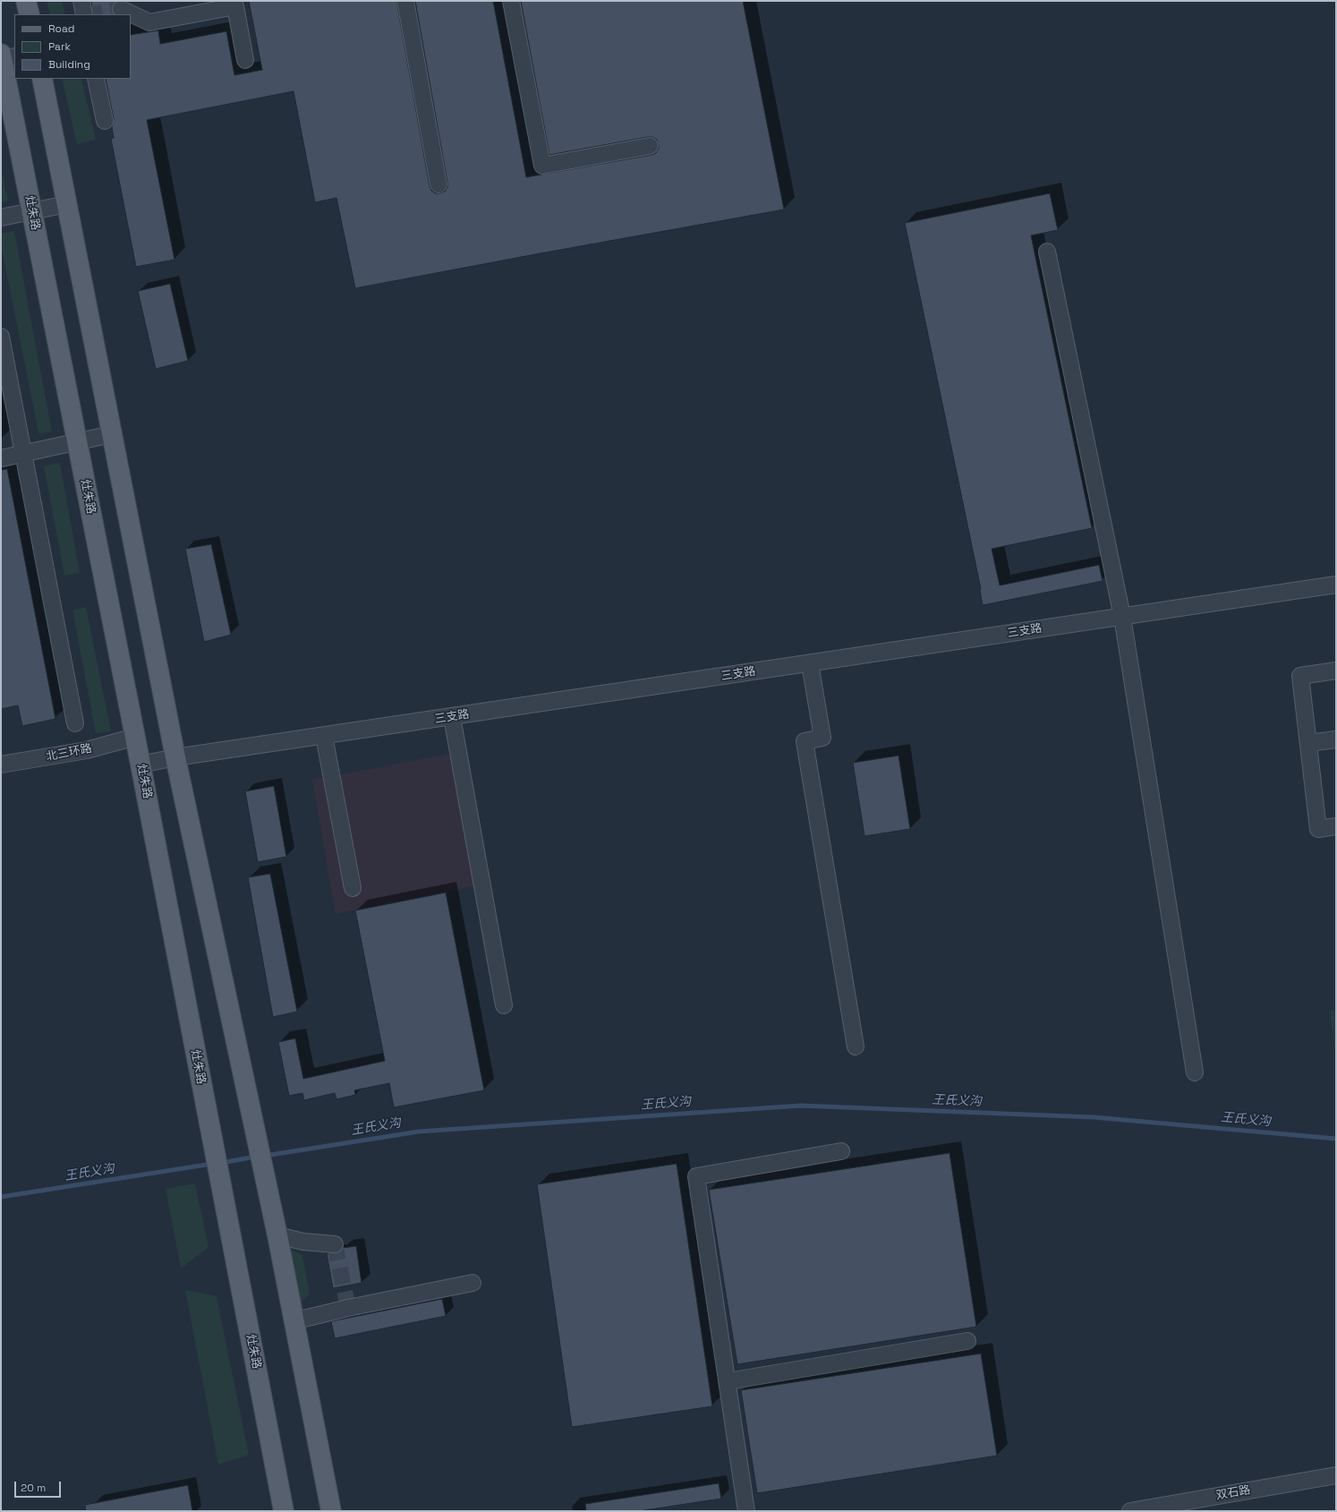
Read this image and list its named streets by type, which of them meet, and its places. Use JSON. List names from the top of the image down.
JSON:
{
  "streets": {
    "main road": ["灶朱路"],
    "street": ["三支路", "北三环路", "双石路"]
  },
  "crossings": [
    ["灶朱路", "三支路"],
    ["灶朱路", "北三环路"]
  ],
  "water": ["王氏义沟"],
  "legend": ["Road", "Park", "Building"],
  "scale_bar": "20 m"
}
